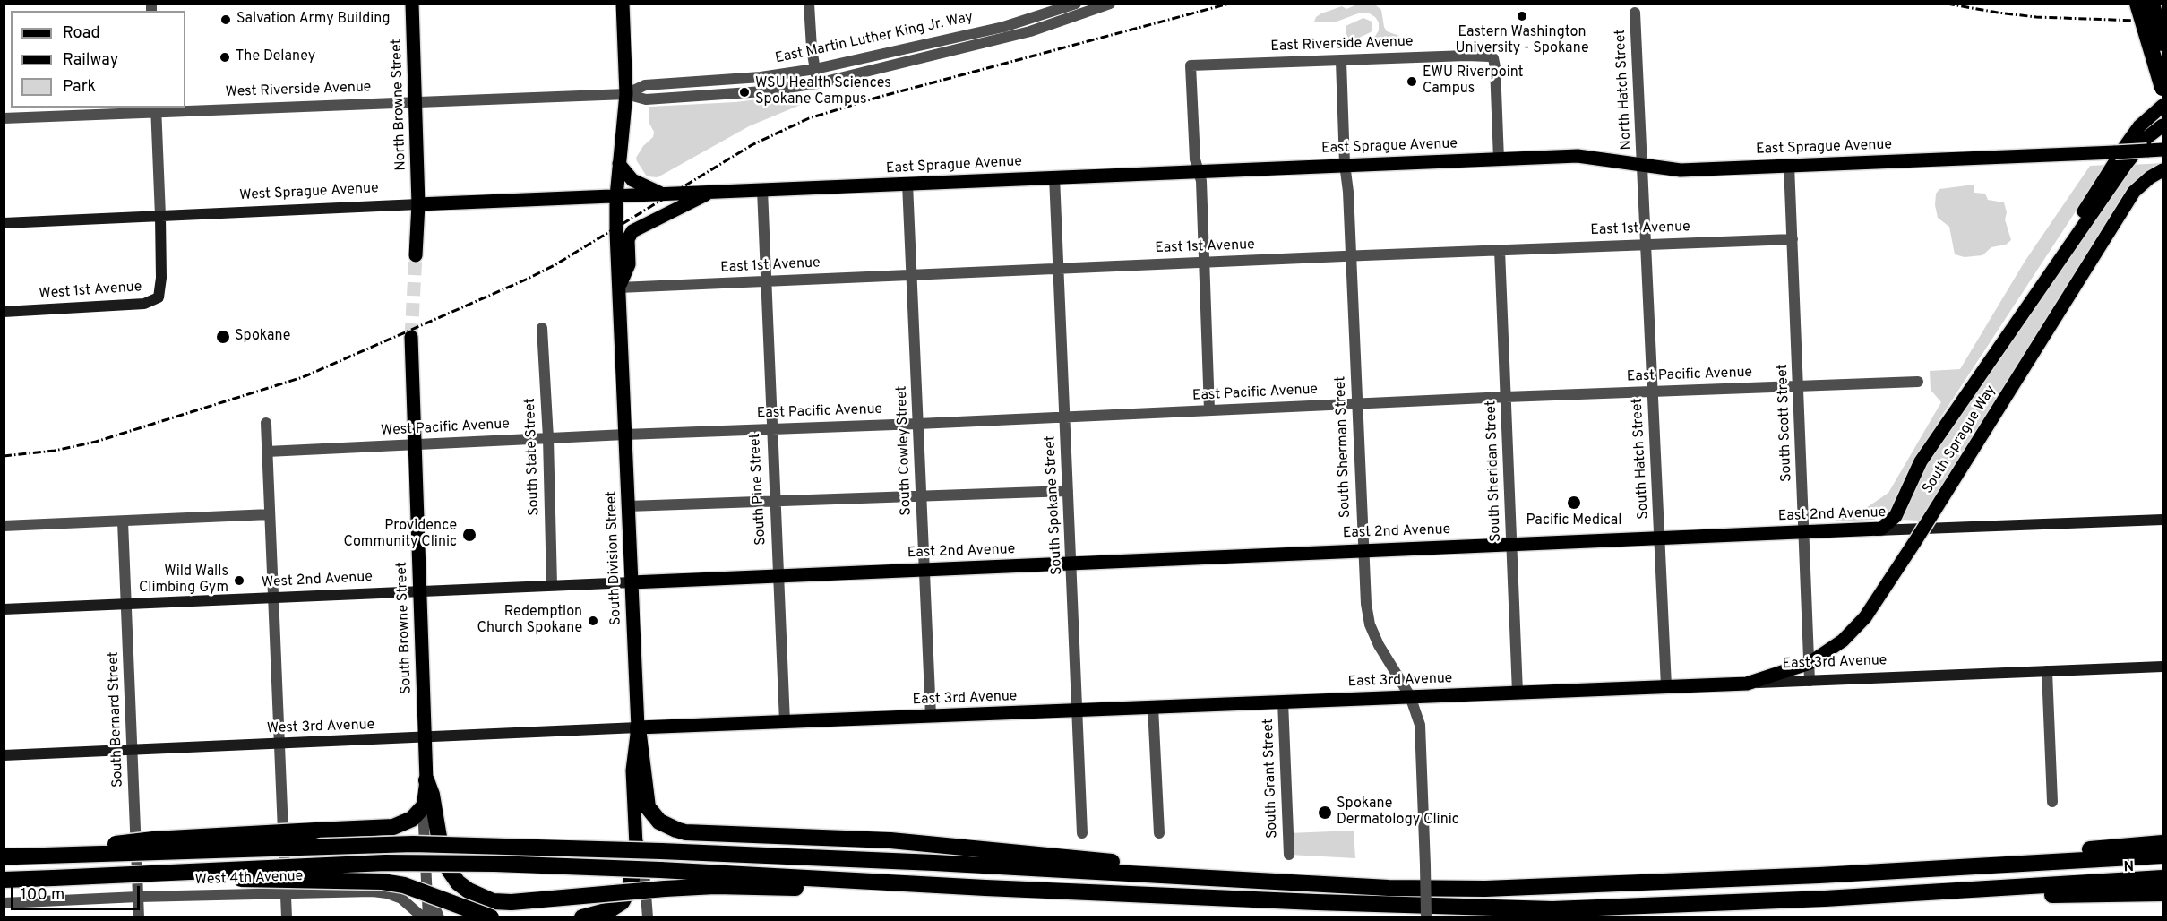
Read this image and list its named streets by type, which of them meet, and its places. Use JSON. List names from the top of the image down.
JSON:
{
  "streets": {
    "main road": [
      "North Browne Street",
      "East Sprague Avenue",
      "West Sprague Avenue",
      "West 1st Avenue",
      "South Sprague Way",
      "East 2nd Avenue",
      "South Division Street",
      "West 2nd Avenue",
      "South Browne Street",
      "East 3rd Avenue",
      "West 3rd Avenue"
    ],
    "street": [
      "East Martin Luther King Jr. Way",
      "East Riverside Avenue",
      "North Hatch Street",
      "West Riverside Avenue",
      "East 1st Avenue",
      "East Pacific Avenue",
      "South Scott Street",
      "West Pacific Avenue",
      "South Sherman Street",
      "South Cowley Street",
      "South State Street",
      "South Hatch Street",
      "South Sheridan Street",
      "South Pine Street",
      "South Spokane Street",
      "South Bernard Street",
      "South Grant Street",
      "West 4th Avenue"
    ]
  },
  "crossings": [
    ["East Martin Luther King Jr. Way", "West Riverside Avenue"],
    ["East Martin Luther King Jr. Way", "South Division Street"],
    ["East Riverside Avenue", "East Sprague Avenue"],
    ["East Riverside Avenue", "South Sherman Street"],
    ["North Hatch Street", "East Sprague Avenue"],
    ["North Hatch Street", "South Hatch Street"],
    ["West Riverside Avenue", "North Browne Street"],
    ["West Riverside Avenue", "South Division Street"],
    ["North Browne Street", "West Sprague Avenue"],
    ["East Sprague Avenue", "West Sprague Avenue"],
    ["East Sprague Avenue", "South Scott Street"],
    ["East Sprague Avenue", "South Sherman Street"],
    ["East Sprague Avenue", "South Cowley Street"],
    ["East Sprague Avenue", "South Hatch Street"],
    ["East Sprague Avenue", "South Pine Street"],
    ["East Sprague Avenue", "South Spokane Street"],
    ["East Sprague Avenue", "South Division Street"],
    ["West Sprague Avenue", "West 1st Avenue"],
    ["West Sprague Avenue", "South Division Street"],
    ["East 1st Avenue", "South Scott Street"],
    ["East 1st Avenue", "South Sherman Street"],
    ["East 1st Avenue", "South Cowley Street"],
    ["East 1st Avenue", "South Hatch Street"],
    ["East 1st Avenue", "South Sheridan Street"],
    ["East 1st Avenue", "South Pine Street"],
    ["East 1st Avenue", "South Spokane Street"],
    ["East 1st Avenue", "South Division Street"],
    ["East Pacific Avenue", "South Scott Street"],
    ["East Pacific Avenue", "West Pacific Avenue"],
    ["East Pacific Avenue", "South Sherman Street"],
    ["East Pacific Avenue", "South Cowley Street"],
    ["East Pacific Avenue", "South Hatch Street"],
    ["East Pacific Avenue", "South Sheridan Street"],
    ["East Pacific Avenue", "South Pine Street"],
    ["East Pacific Avenue", "South Spokane Street"],
    ["East Pacific Avenue", "South Division Street"],
    ["South Scott Street", "South Sprague Way"],
    ["South Scott Street", "East 2nd Avenue"],
    ["South Scott Street", "East 3rd Avenue"],
    ["West Pacific Avenue", "South State Street"],
    ["West Pacific Avenue", "South Division Street"],
    ["West Pacific Avenue", "South Browne Street"],
    ["South Sprague Way", "East 2nd Avenue"],
    ["South Sprague Way", "East 3rd Avenue"],
    ["South Sherman Street", "East 2nd Avenue"],
    ["South Sherman Street", "East 3rd Avenue"],
    ["South Cowley Street", "East 2nd Avenue"],
    ["South Cowley Street", "East 3rd Avenue"],
    ["South State Street", "West 2nd Avenue"],
    ["South Hatch Street", "East 2nd Avenue"],
    ["South Hatch Street", "East 3rd Avenue"],
    ["South Sheridan Street", "East 2nd Avenue"],
    ["South Sheridan Street", "East 3rd Avenue"],
    ["South Pine Street", "East 2nd Avenue"],
    ["South Pine Street", "East 3rd Avenue"],
    ["South Spokane Street", "East 2nd Avenue"],
    ["South Spokane Street", "East 3rd Avenue"],
    ["East 2nd Avenue", "South Division Street"],
    ["East 2nd Avenue", "West 2nd Avenue"],
    ["South Division Street", "West 2nd Avenue"],
    ["South Division Street", "East 3rd Avenue"],
    ["South Division Street", "West 3rd Avenue"],
    ["West 2nd Avenue", "South Browne Street"],
    ["West 2nd Avenue", "South Bernard Street"],
    ["South Browne Street", "West 3rd Avenue"],
    ["East 3rd Avenue", "West 3rd Avenue"],
    ["East 3rd Avenue", "South Grant Street"],
    ["South Bernard Street", "West 3rd Avenue"],
    ["South Bernard Street", "West 4th Avenue"]
  ],
  "places": [
    "Eastern Washington University - Spokane",
    "Salvation Army Building",
    "The Delaney",
    "EWU Riverpoint Campus",
    "WSU Health Sciences Spokane Campus",
    "Spokane",
    "Pacific Medical",
    "Providence Community Clinic",
    "Wild Walls Climbing Gym",
    "Redemption Church Spokane",
    "Spokane Dermatology Clinic"
  ],
  "legend": ["Road", "Railway", "Park"],
  "scale_bar": "100 m",
  "north": "top"
}
